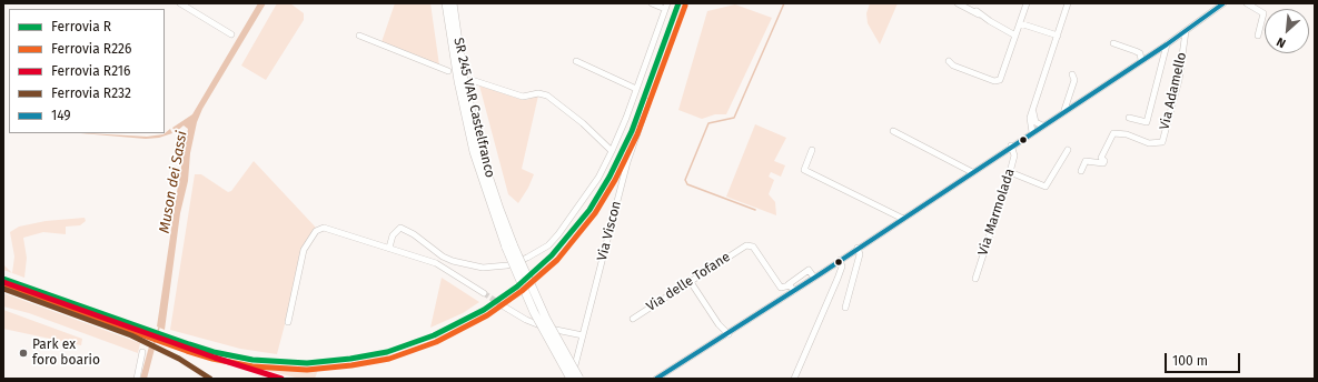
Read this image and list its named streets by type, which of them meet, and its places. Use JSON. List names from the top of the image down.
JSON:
{
  "streets": {
    "highway": ["SR 245 VAR Castelfranco"],
    "street": [
      "Via Adamello",
      "Via Marmolada",
      "Via Viscon",
      "Via delle Tofane"
    ]
  },
  "crossings": [
    ["SR 245 VAR Castelfranco", "Via Viscon"]
  ],
  "water": ["Muson dei Sassi"],
  "places": ["Park ex foro boario"],
  "lines": [
    "rail line R",
    "transit line 149",
    "rail line R226",
    "rail line R216",
    "rail line R232"
  ],
  "legend": [
    "Ferrovia R",
    "Ferrovia R226",
    "Ferrovia R216",
    "Ferrovia R232",
    "149"
  ],
  "scale_bar": "100 m",
  "north": "bottom left"
}
